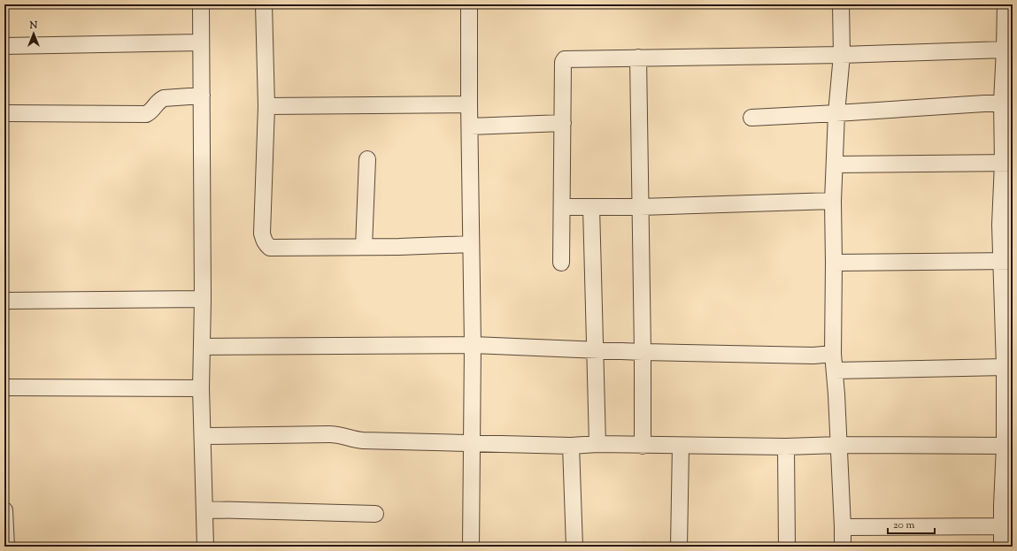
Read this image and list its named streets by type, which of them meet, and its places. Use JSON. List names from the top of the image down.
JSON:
{
  "scale_bar": "20 m",
  "north": "top"
}
